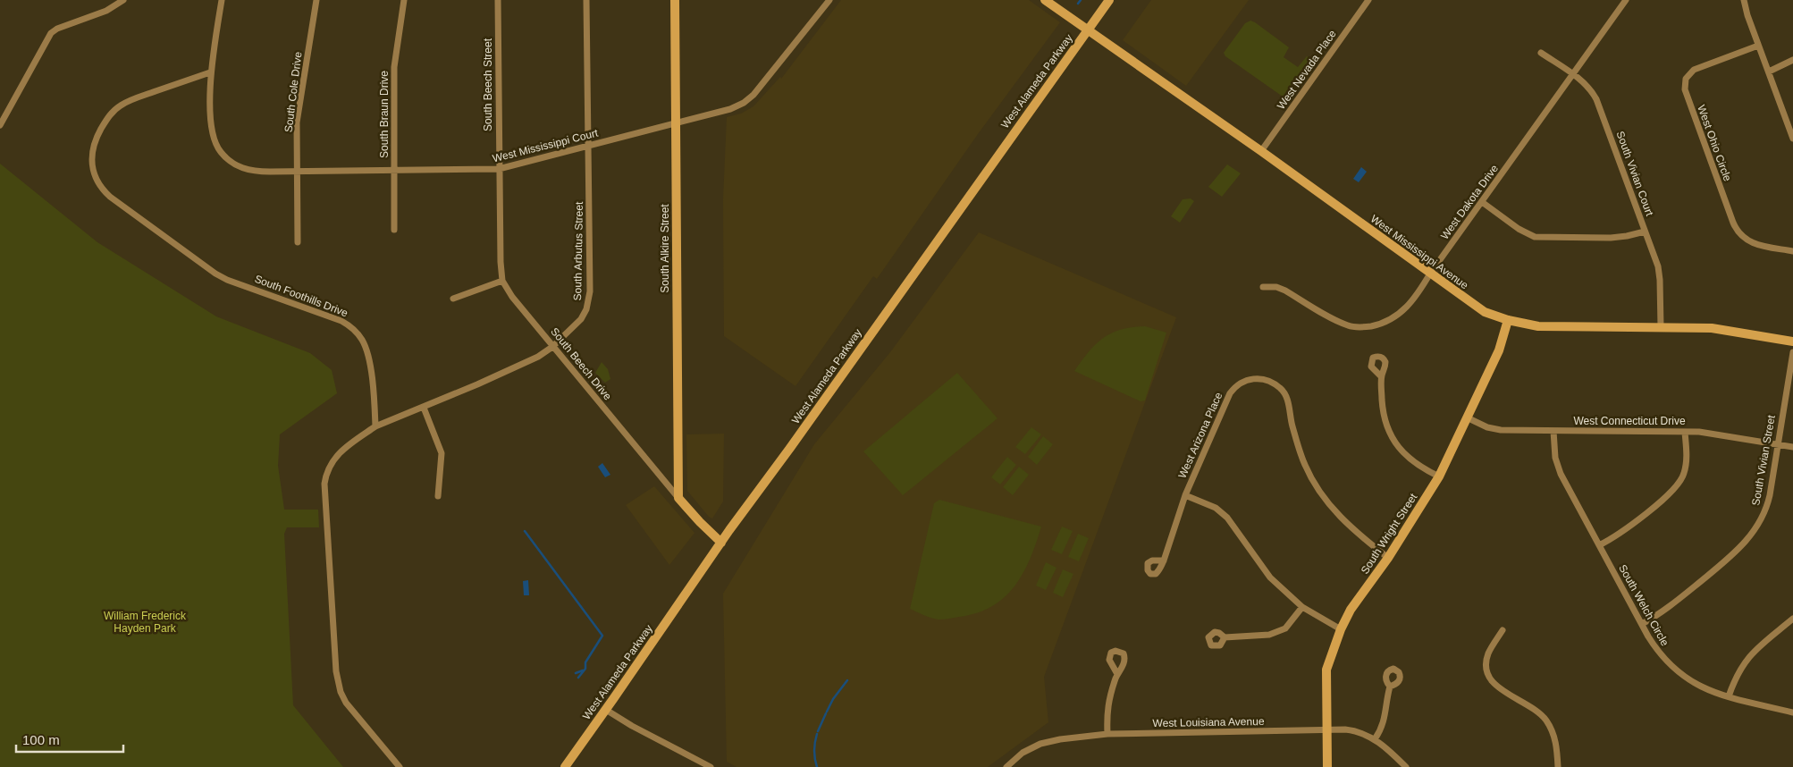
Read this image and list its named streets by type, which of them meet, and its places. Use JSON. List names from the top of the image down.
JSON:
{
  "streets": {
    "street": [
      "West Nevada Place",
      "West Alameda Parkway",
      "South Beech Street",
      "South Cole Drive",
      "South Braun Drive",
      "West Ohio Circle",
      "West Mississippi Court",
      "South Vivian Court",
      "West Dakota Drive",
      "South Alkire Street",
      "South Arbutus Street",
      "West Mississippi Avenue",
      "South Foothills Drive",
      "South Beech Drive",
      "West Connecticut Drive",
      "West Arizona Place",
      "South Vivian Street",
      "South Wright Street",
      "South Welch Circle",
      "West Louisiana Avenue"
    ]
  },
  "crossings": [
    ["West Nevada Place", "West Mississippi Avenue"],
    ["West Alameda Parkway", "West Mississippi Avenue"],
    ["West Alameda Parkway", "South Beech Drive"],
    ["South Beech Street", "West Mississippi Court"],
    ["South Beech Street", "South Beech Drive"],
    ["South Cole Drive", "West Mississippi Court"],
    ["South Braun Drive", "West Mississippi Court"],
    ["West Mississippi Court", "South Alkire Street"],
    ["West Mississippi Court", "South Arbutus Street"],
    ["West Mississippi Court", "South Foothills Drive"],
    ["West Mississippi Court", "South Beech Drive"],
    ["South Vivian Court", "West Dakota Drive"],
    ["South Vivian Court", "West Mississippi Avenue"],
    ["West Dakota Drive", "West Mississippi Avenue"],
    ["South Alkire Street", "South Beech Drive"],
    ["South Arbutus Street", "South Foothills Drive"],
    ["South Arbutus Street", "South Beech Drive"],
    ["West Mississippi Avenue", "South Wright Street"],
    ["West Connecticut Drive", "South Vivian Street"],
    ["West Connecticut Drive", "South Wright Street"],
    ["West Connecticut Drive", "South Welch Circle"],
    ["West Arizona Place", "South Wright Street"],
    ["South Vivian Street", "South Welch Circle"],
    ["South Wright Street", "West Louisiana Avenue"]
  ],
  "parks": ["William Frederick Hayden Park"],
  "scale_bar": "100 m"
}
